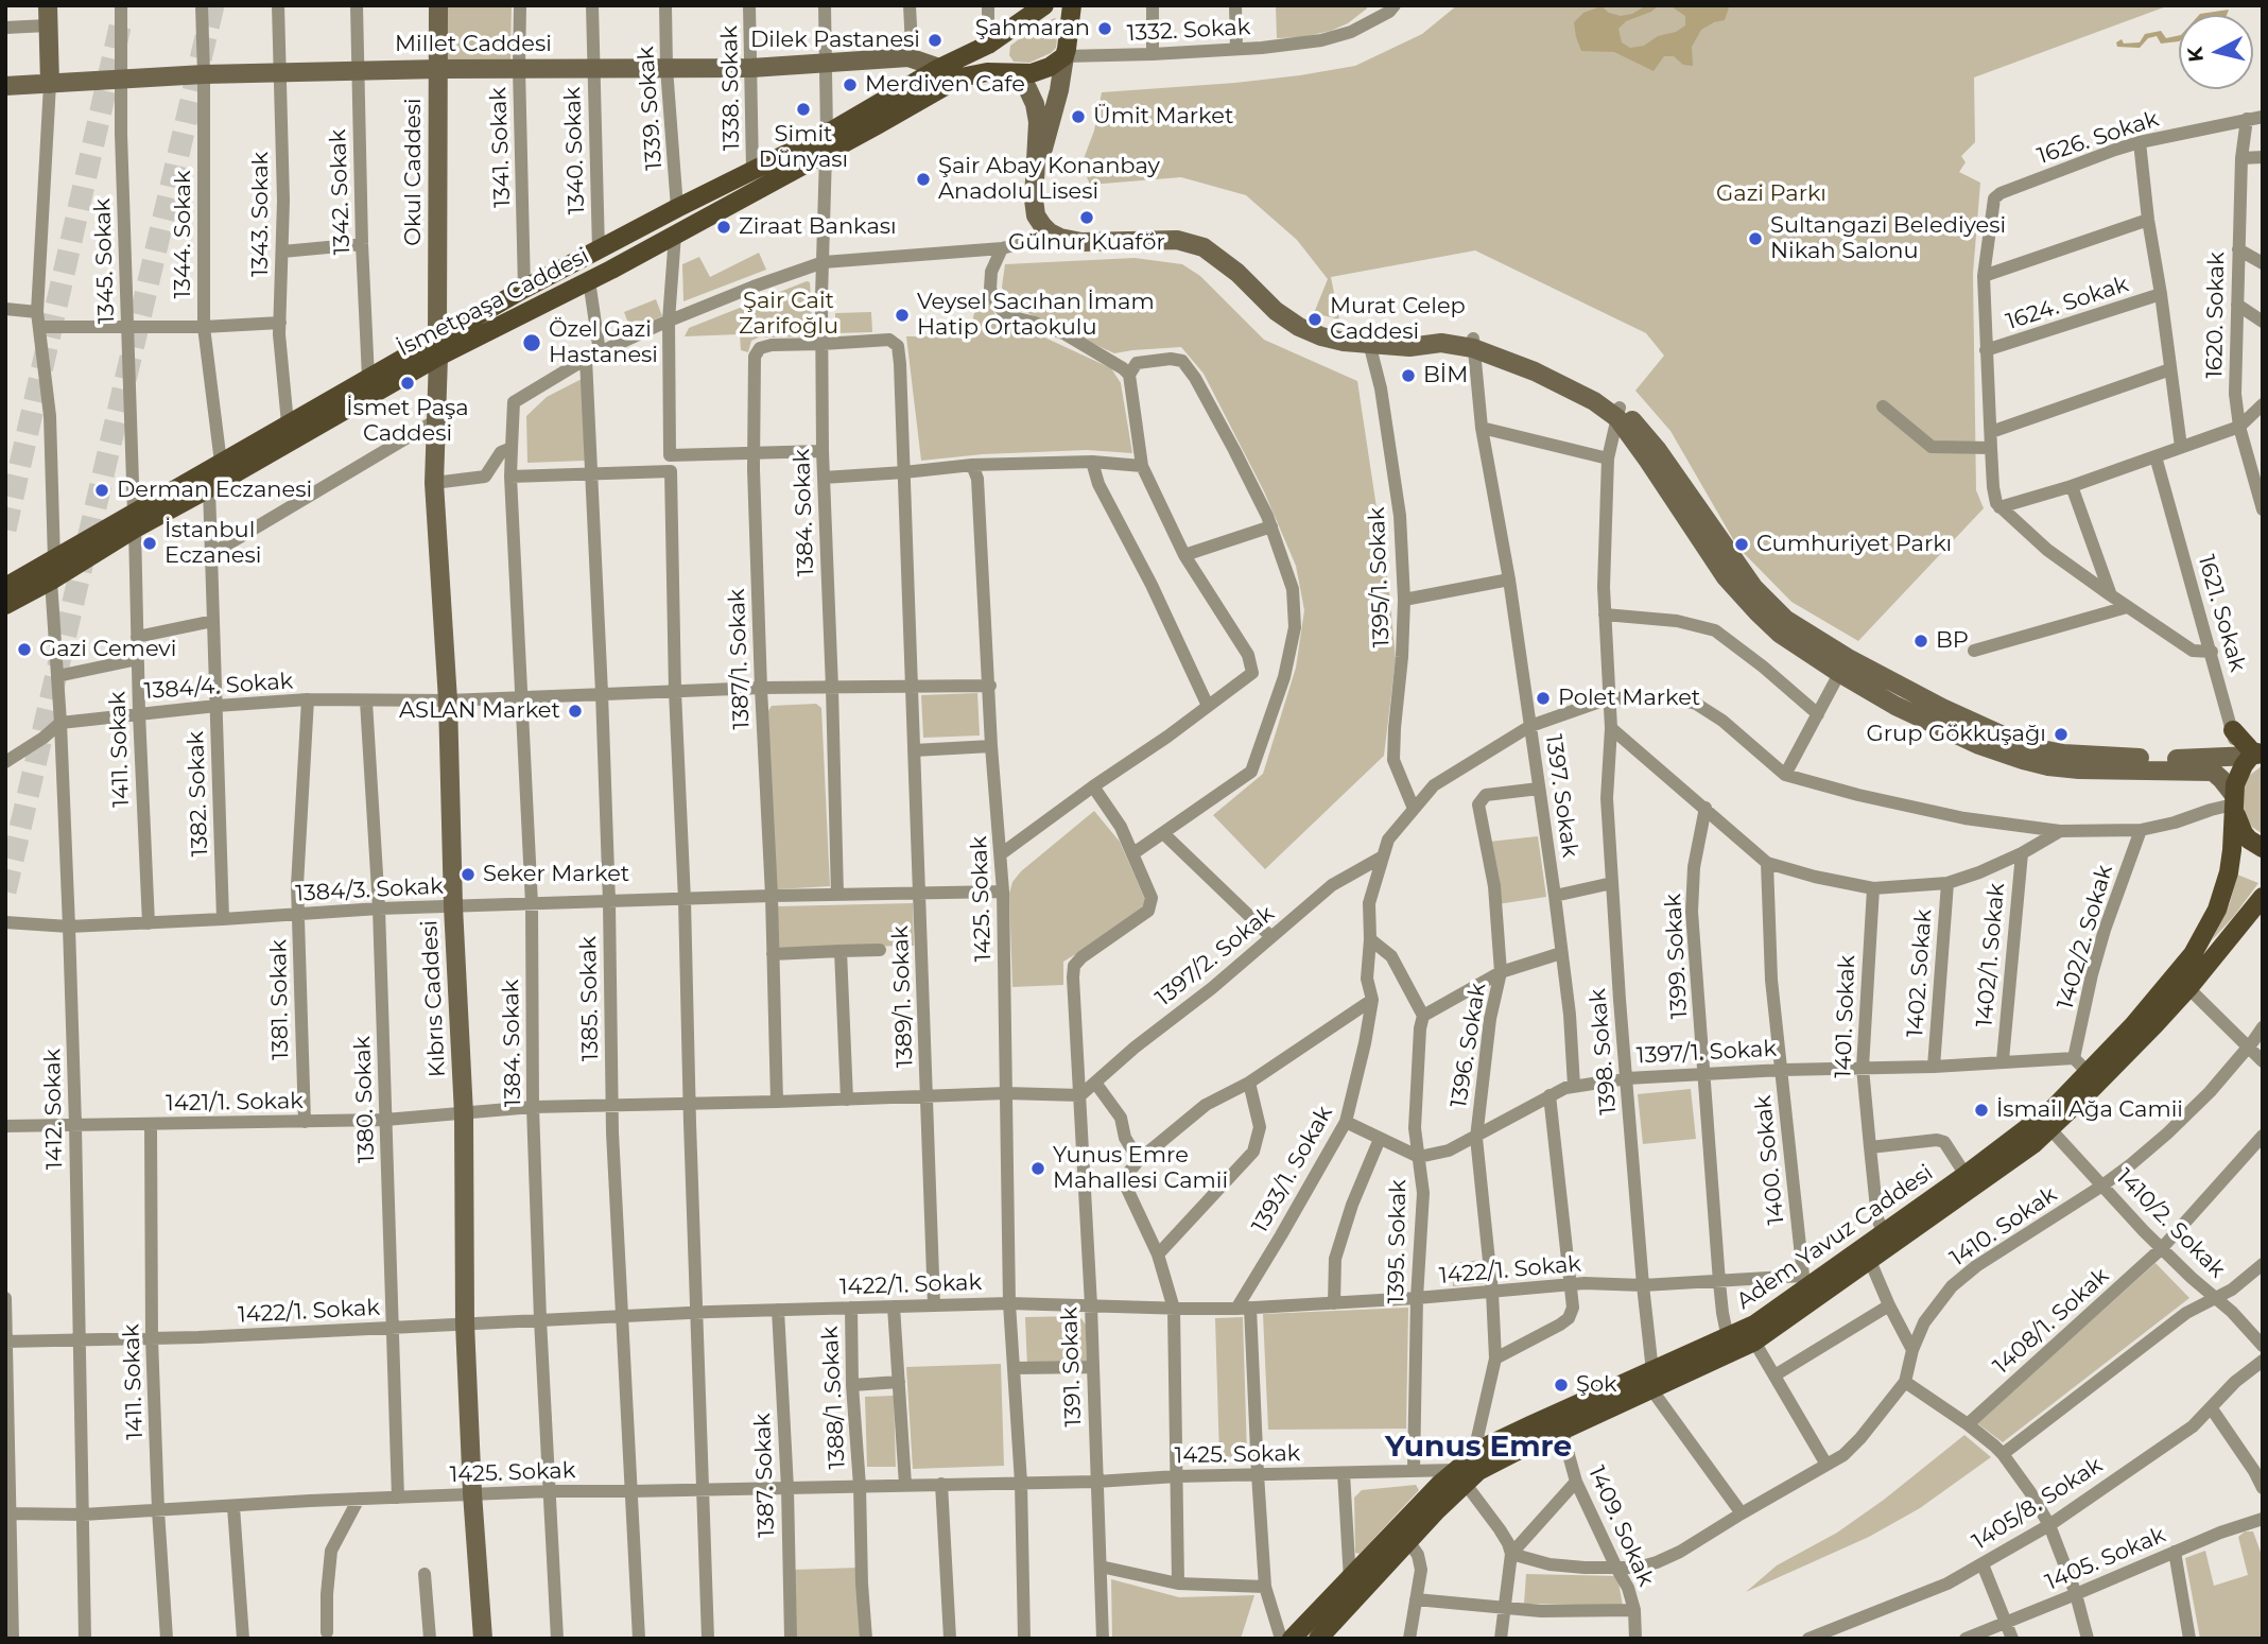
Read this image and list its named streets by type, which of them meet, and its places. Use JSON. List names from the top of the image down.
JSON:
{
  "streets": {
    "main road": ["İsmetpaşa Caddesi", "Adem Yavuz Caddesi"],
    "street": [
      "1332. Sokak",
      "Millet Caddesi",
      "1338. Sokak",
      "1339. Sokak",
      "1626. Sokak",
      "1341. Sokak",
      "1340. Sokak",
      "Okul Caddesi",
      "1342. Sokak",
      "1343. Sokak",
      "1344. Sokak",
      "1345. Sokak",
      "1624. Sokak",
      "1620. Sokak",
      "1384. Sokak",
      "1395/1. Sokak",
      "1621. Sokak",
      "1387/1. Sokak",
      "1384/4. Sokak",
      "1411. Sokak",
      "1382. Sokak",
      "1397. Sokak",
      "1384/3. Sokak",
      "1425. Sokak",
      "1402/2. Sokak",
      "1402/1. Sokak",
      "1397/2. Sokak",
      "1399. Sokak",
      "1402. Sokak",
      "1389/1. Sokak",
      "Kıbrıs Caddesi",
      "1385. Sokak",
      "1381. Sokak",
      "1401. Sokak",
      "1396. Sokak",
      "1398. Sokak",
      "1397/1. Sokak",
      "1380. Sokak",
      "1421/1. Sokak",
      "1412. Sokak",
      "1400. Sokak",
      "1393/1. Sokak",
      "1410/2. Sokak",
      "1410. Sokak",
      "1395. Sokak",
      "1422/1. Sokak",
      "1408/1. Sokak",
      "1391. Sokak",
      "1388/1 .Sokak",
      "1387. Sokak",
      "1405/8. Sokak",
      "1409. Sokak",
      "1405. Sokak"
    ]
  },
  "crossings": [
    ["1332. Sokak", "İsmetpaşa Caddesi"],
    ["Millet Caddesi", "1338. Sokak"],
    ["Millet Caddesi", "1339. Sokak"],
    ["Millet Caddesi", "1341. Sokak"],
    ["Millet Caddesi", "1340. Sokak"],
    ["Millet Caddesi", "Okul Caddesi"],
    ["Millet Caddesi", "1342. Sokak"],
    ["Millet Caddesi", "1343. Sokak"],
    ["Millet Caddesi", "1344. Sokak"],
    ["Millet Caddesi", "1345. Sokak"],
    ["Millet Caddesi", "İsmetpaşa Caddesi"],
    ["1338. Sokak", "İsmetpaşa Caddesi"],
    ["1339. Sokak", "İsmetpaşa Caddesi"],
    ["1626. Sokak", "1620. Sokak"],
    ["1341. Sokak", "İsmetpaşa Caddesi"],
    ["1340. Sokak", "İsmetpaşa Caddesi"],
    ["Okul Caddesi", "İsmetpaşa Caddesi"],
    ["Okul Caddesi", "Kıbrıs Caddesi"],
    ["1342. Sokak", "İsmetpaşa Caddesi"],
    ["1343. Sokak", "İsmetpaşa Caddesi"],
    ["1344. Sokak", "İsmetpaşa Caddesi"],
    ["1345. Sokak", "İsmetpaşa Caddesi"],
    ["1345. Sokak", "1411. Sokak"],
    ["İsmetpaşa Caddesi", "1411. Sokak"],
    ["İsmetpaşa Caddesi", "1382. Sokak"],
    ["İsmetpaşa Caddesi", "Kıbrıs Caddesi"],
    ["İsmetpaşa Caddesi", "1412. Sokak"],
    ["1384. Sokak", "1387/1. Sokak"],
    ["1384. Sokak", "1384/4. Sokak"],
    ["1384. Sokak", "1384/3. Sokak"],
    ["1384. Sokak", "1425. Sokak"],
    ["1384. Sokak", "1385. Sokak"],
    ["1384. Sokak", "1421/1. Sokak"],
    ["1384. Sokak", "1422/1. Sokak"],
    ["1395/1. Sokak", "1393/1. Sokak"],
    ["1387/1. Sokak", "1384/4. Sokak"],
    ["1387/1. Sokak", "1384/3. Sokak"],
    ["1387/1. Sokak", "1389/1. Sokak"],
    ["1387/1. Sokak", "1421/1. Sokak"],
    ["1384/4. Sokak", "1411. Sokak"],
    ["1384/4. Sokak", "1382. Sokak"],
    ["1384/4. Sokak", "1425. Sokak"],
    ["1384/4. Sokak", "1389/1. Sokak"],
    ["1384/4. Sokak", "Kıbrıs Caddesi"],
    ["1384/4. Sokak", "1385. Sokak"],
    ["1384/4. Sokak", "1381. Sokak"],
    ["1384/4. Sokak", "1380. Sokak"],
    ["1384/4. Sokak", "1412. Sokak"],
    ["1411. Sokak", "1384/3. Sokak"],
    ["1411. Sokak", "1425. Sokak"],
    ["1411. Sokak", "1421/1. Sokak"],
    ["1411. Sokak", "1422/1. Sokak"],
    ["1382. Sokak", "1384/3. Sokak"],
    ["1397. Sokak", "1396. Sokak"],
    ["1397. Sokak", "1397/1. Sokak"],
    ["1397. Sokak", "1393/1. Sokak"],
    ["1384/3. Sokak", "1425. Sokak"],
    ["1384/3. Sokak", "1389/1. Sokak"],
    ["1384/3. Sokak", "Kıbrıs Caddesi"],
    ["1384/3. Sokak", "1385. Sokak"],
    ["1384/3. Sokak", "1381. Sokak"],
    ["1384/3. Sokak", "1380. Sokak"],
    ["1384/3. Sokak", "1412. Sokak"],
    ["1425. Sokak", "Kıbrıs Caddesi"],
    ["1425. Sokak", "1385. Sokak"],
    ["1425. Sokak", "1380. Sokak"],
    ["1425. Sokak", "1421/1. Sokak"],
    ["1425. Sokak", "1412. Sokak"],
    ["1425. Sokak", "Adem Yavuz Caddesi"],
    ["1425. Sokak", "1395. Sokak"],
    ["1425. Sokak", "1422/1. Sokak"],
    ["1425. Sokak", "1391. Sokak"],
    ["1425. Sokak", "1388/1 .Sokak"],
    ["1425. Sokak", "1387. Sokak"],
    ["1402/2. Sokak", "1397/1. Sokak"],
    ["1402/1. Sokak", "1397/1. Sokak"],
    ["1397/2. Sokak", "1421/1. Sokak"],
    ["1397/2. Sokak", "1393/1. Sokak"],
    ["1397/2. Sokak", "1391. Sokak"],
    ["1399. Sokak", "1397/1. Sokak"],
    ["1399. Sokak", "Adem Yavuz Caddesi"],
    ["1399. Sokak", "1422/1. Sokak"],
    ["1402. Sokak", "1397/1. Sokak"],
    ["1389/1. Sokak", "1421/1. Sokak"],
    ["1389/1. Sokak", "1422/1. Sokak"],
    ["Kıbrıs Caddesi", "1421/1. Sokak"],
    ["Kıbrıs Caddesi", "1422/1. Sokak"],
    ["1385. Sokak", "1421/1. Sokak"],
    ["1385. Sokak", "1422/1. Sokak"],
    ["1381. Sokak", "1421/1. Sokak"],
    ["1401. Sokak", "1397/1. Sokak"],
    ["1401. Sokak", "Adem Yavuz Caddesi"],
    ["1396. Sokak", "1397/1. Sokak"],
    ["1396. Sokak", "Adem Yavuz Caddesi"],
    ["1396. Sokak", "1422/1. Sokak"],
    ["1398. Sokak", "1397/1. Sokak"],
    ["1398. Sokak", "1393/1. Sokak"],
    ["1398. Sokak", "Adem Yavuz Caddesi"],
    ["1398. Sokak", "1422/1. Sokak"],
    ["1397/1. Sokak", "1400. Sokak"],
    ["1397/1. Sokak", "1395. Sokak"],
    ["1380. Sokak", "1421/1. Sokak"],
    ["1380. Sokak", "1422/1. Sokak"],
    ["1421/1. Sokak", "1412. Sokak"],
    ["1421/1. Sokak", "1391. Sokak"],
    ["1412. Sokak", "1422/1. Sokak"],
    ["1400. Sokak", "Adem Yavuz Caddesi"],
    ["1400. Sokak", "1422/1. Sokak"],
    ["1393/1. Sokak", "1422/1. Sokak"],
    ["1410/2. Sokak", "1410. Sokak"],
    ["1410/2. Sokak", "Adem Yavuz Caddesi"],
    ["1410/2. Sokak", "1408/1. Sokak"],
    ["1410. Sokak", "1409. Sokak"],
    ["Adem Yavuz Caddesi", "1422/1. Sokak"],
    ["Adem Yavuz Caddesi", "1409. Sokak"],
    ["1395. Sokak", "1422/1. Sokak"],
    ["1422/1. Sokak", "1391. Sokak"],
    ["1422/1. Sokak", "1388/1 .Sokak"],
    ["1422/1. Sokak", "1387. Sokak"]
  ],
  "districts": ["Yunus Emre"],
  "parks": ["Gazi Parkı", "Şair Cait Zarifoğlu"],
  "places": [
    "Şahmaran",
    "Dilek Pastanesi",
    "Merdiven Cafe",
    "Simit Dünyası",
    "Ümit Market",
    "Şair Abay Konanbay Anadolu Lisesi",
    "Gülnur Kuaför",
    "Ziraat Bankası",
    "Sultangazi Belediyesi Nikah Salonu",
    "Veysel Sacıhan İmam Hatip Ortaokulu",
    "Murat Celep Caddesi",
    "Özel Gazi Hastanesi",
    "BİM",
    "İsmet Paşa Caddesi",
    "Derman Eczanesi",
    "İstanbul Eczanesi",
    "Cumhuriyet Parkı",
    "BP",
    "Gazi Cemevi",
    "Polet Market",
    "ASLAN Market",
    "Grup Gökkuşağı",
    "Seker Market",
    "İsmail Ağa Camii",
    "Yunus Emre Mahallesi Camii",
    "Şok"
  ],
  "north": "left"
}
